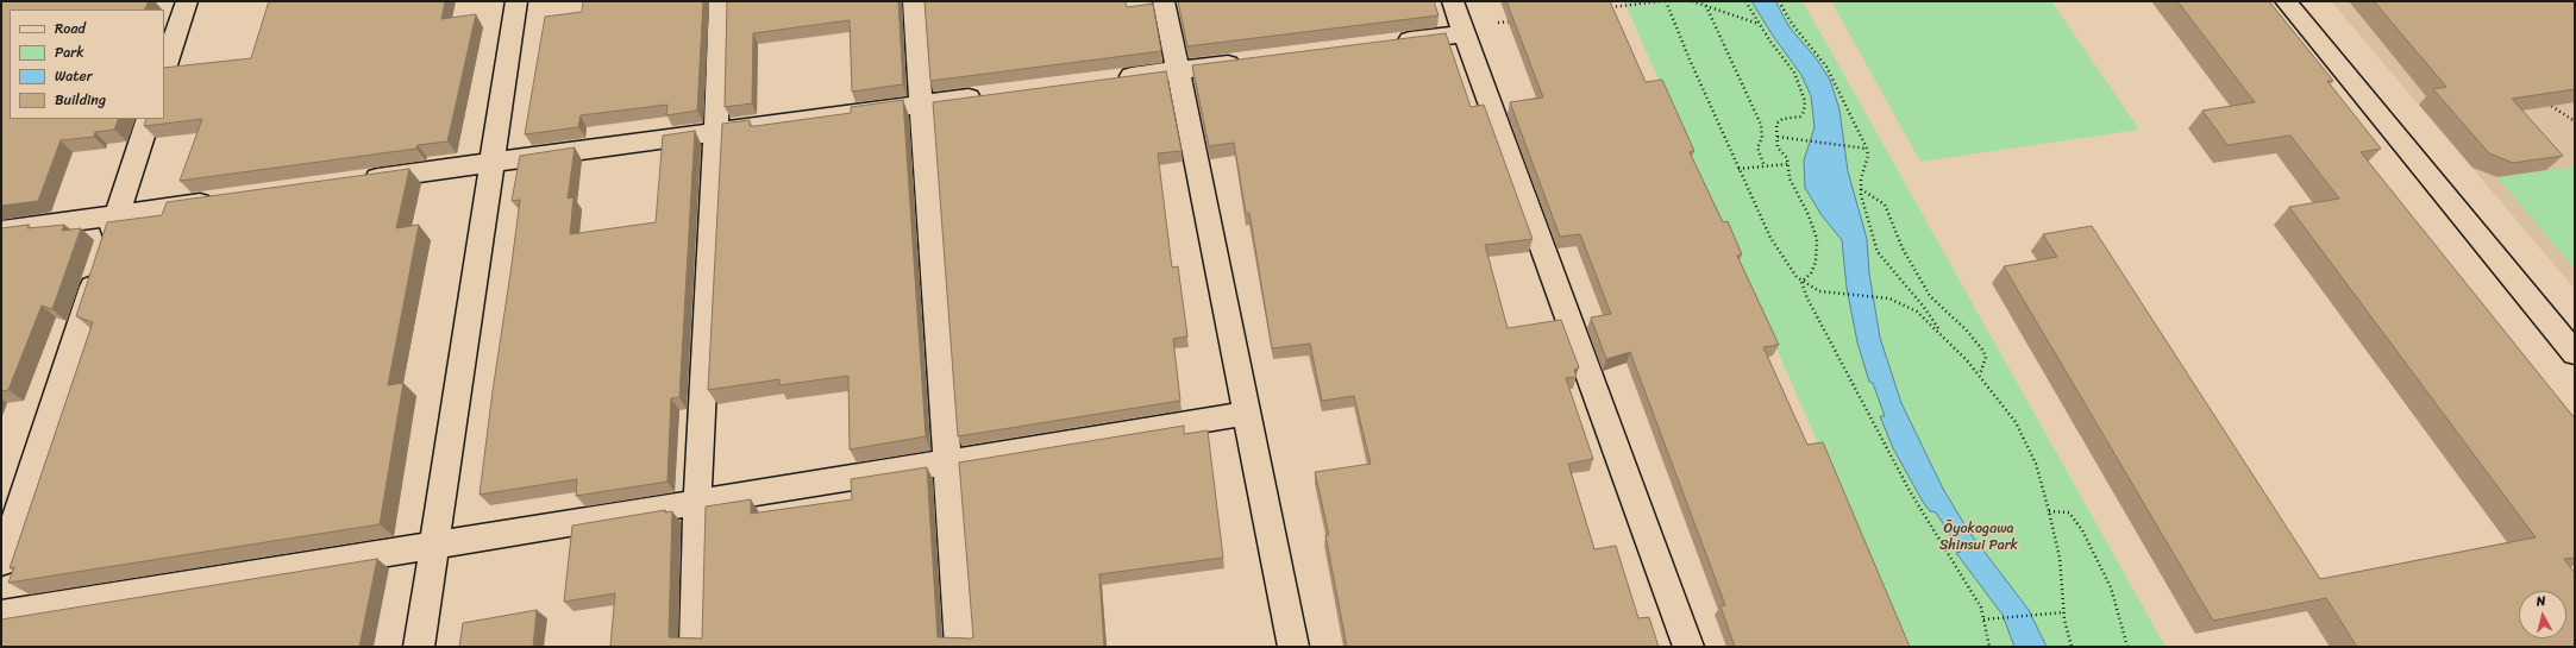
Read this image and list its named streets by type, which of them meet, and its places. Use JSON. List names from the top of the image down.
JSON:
{
  "parks": ["Ōyokogawa Shinsui Park"],
  "legend": [
    "Road",
    "Park",
    "Water",
    "Building"
  ],
  "north": "top"
}
